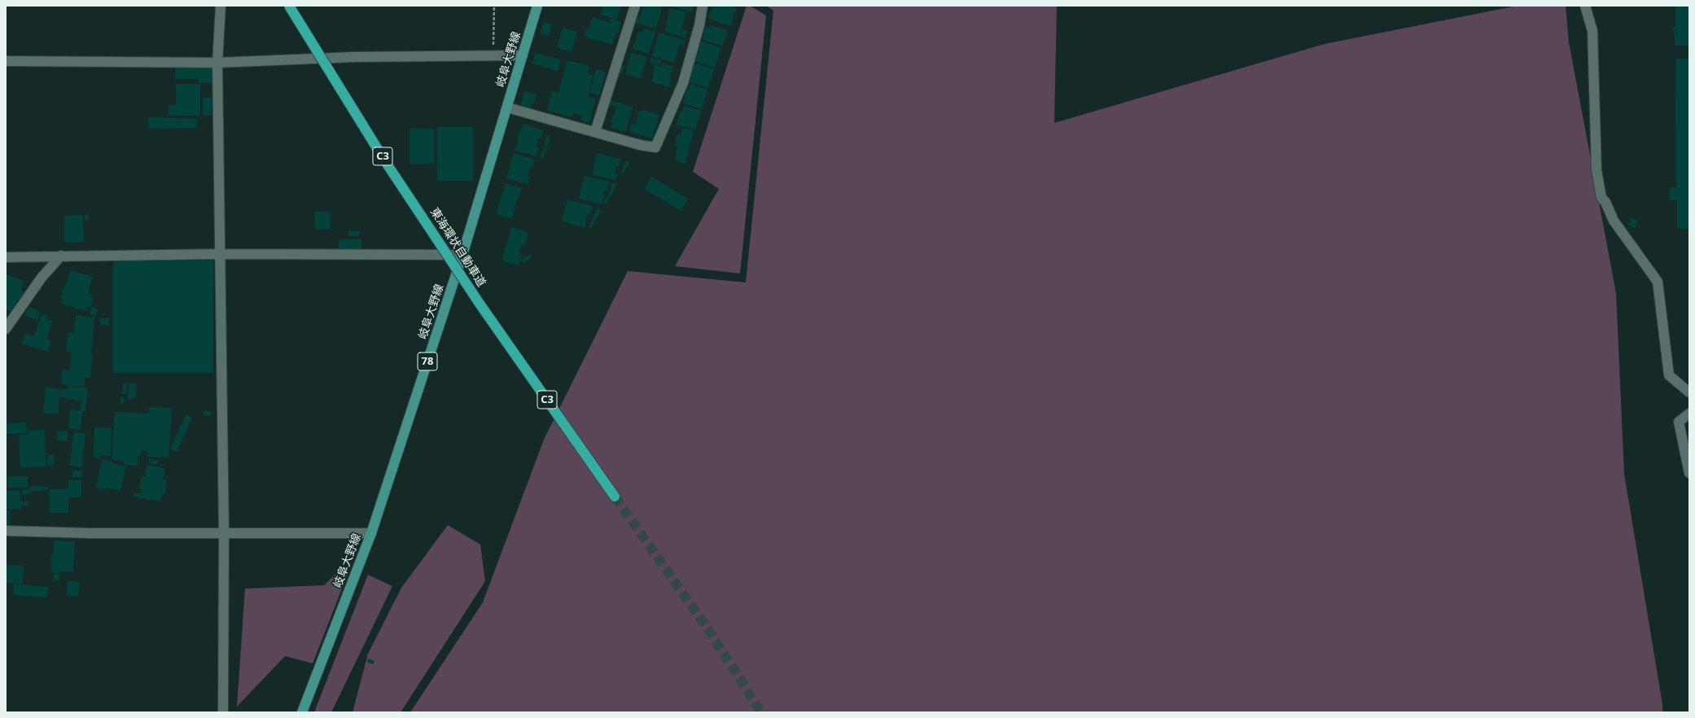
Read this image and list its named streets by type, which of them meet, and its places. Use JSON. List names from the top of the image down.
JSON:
{
  "streets": {
    "highway": ["C3", "東海環状自動車道"],
    "main road": ["岐阜大野線", "78"]
  }
}
